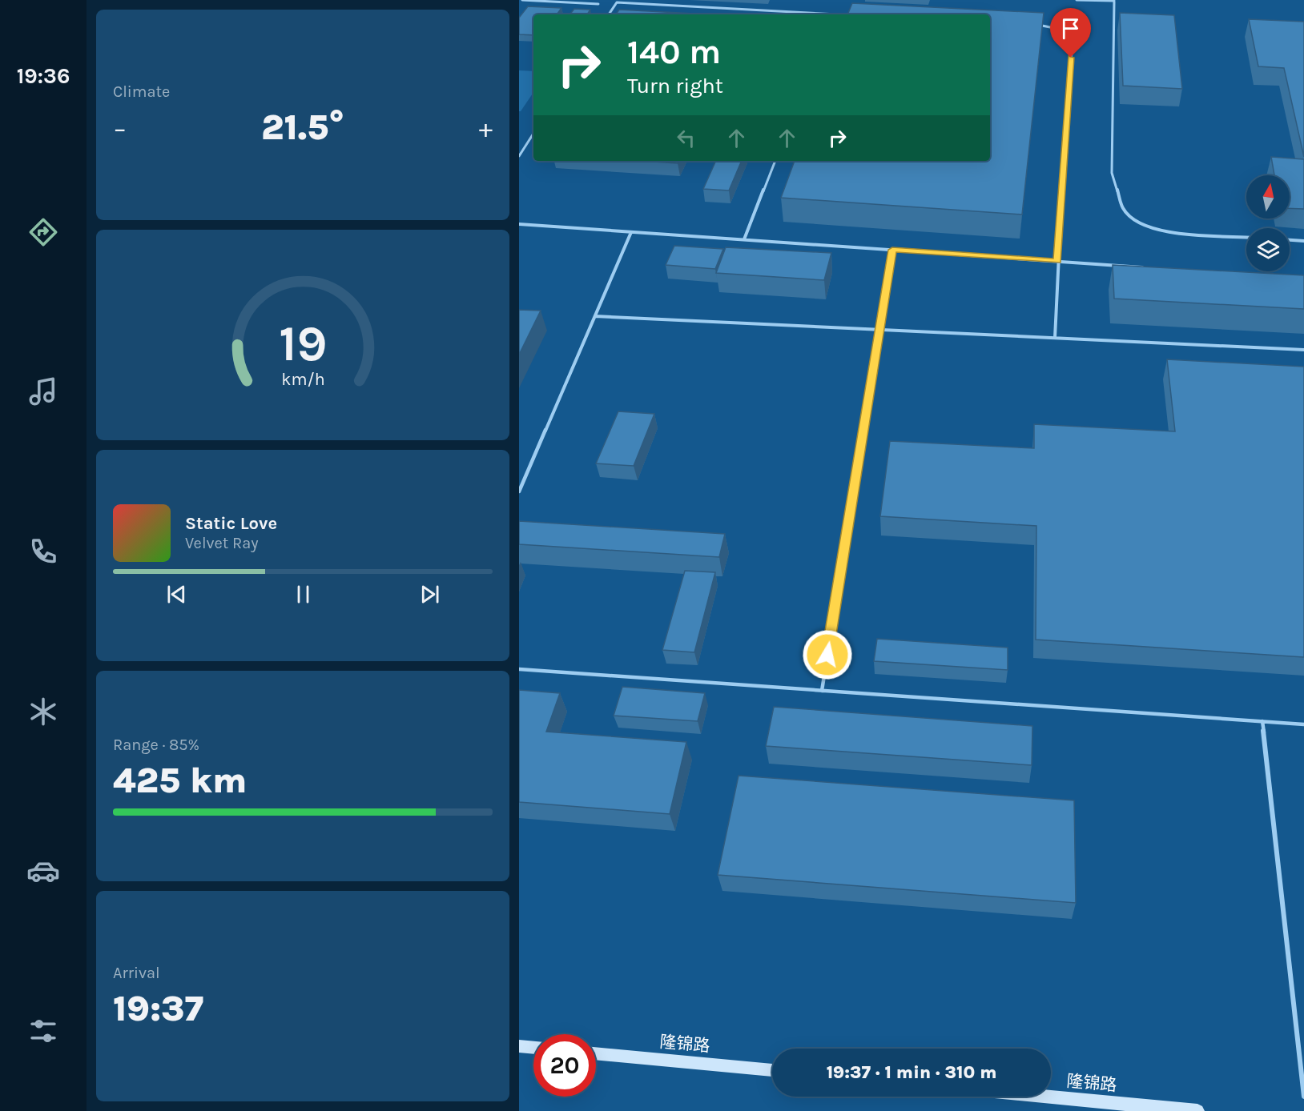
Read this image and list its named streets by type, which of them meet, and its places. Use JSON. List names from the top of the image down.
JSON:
{
  "streets": {
    "main road": ["隆锦路"]
  },
  "north": "top",
  "page": {
    "tabs": "19:36",
    "tile": [
      "Climate",
      ["Range · 85%", "425 km"],
      ["Arrival", "19:37"]
    ],
    "turn": ["140 m", "Turn right"],
    "heat": ["−", "21.5°", "+"],
    "song": ["Static Love", "Velvet Ray"],
    "limit": "20",
    "trip": "19:37 · 1 min · 310 m",
    "gauge": ["19", "km/h"]
  }
}
